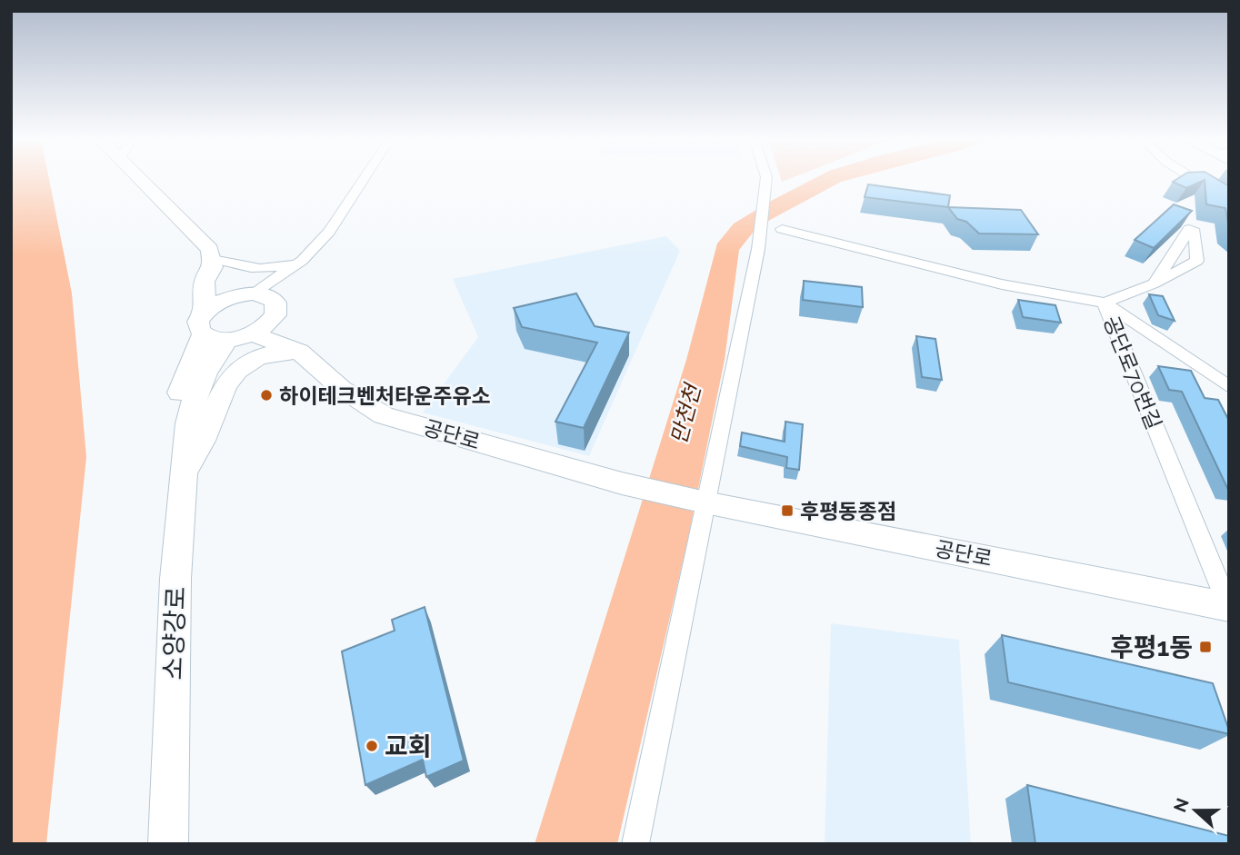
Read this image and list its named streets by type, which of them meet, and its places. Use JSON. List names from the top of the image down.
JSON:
{
  "streets": {
    "street": ["공단로70번길", "공단로", "소양강로"]
  },
  "crossings": [
    ["공단로70번길", "공단로"]
  ],
  "water": ["만천천"],
  "places": {
    "other": ["하이테크벤처타운주유소", "교회"],
    "transit": ["후평동종점", "후평1동"]
  },
  "north": "left"
}
